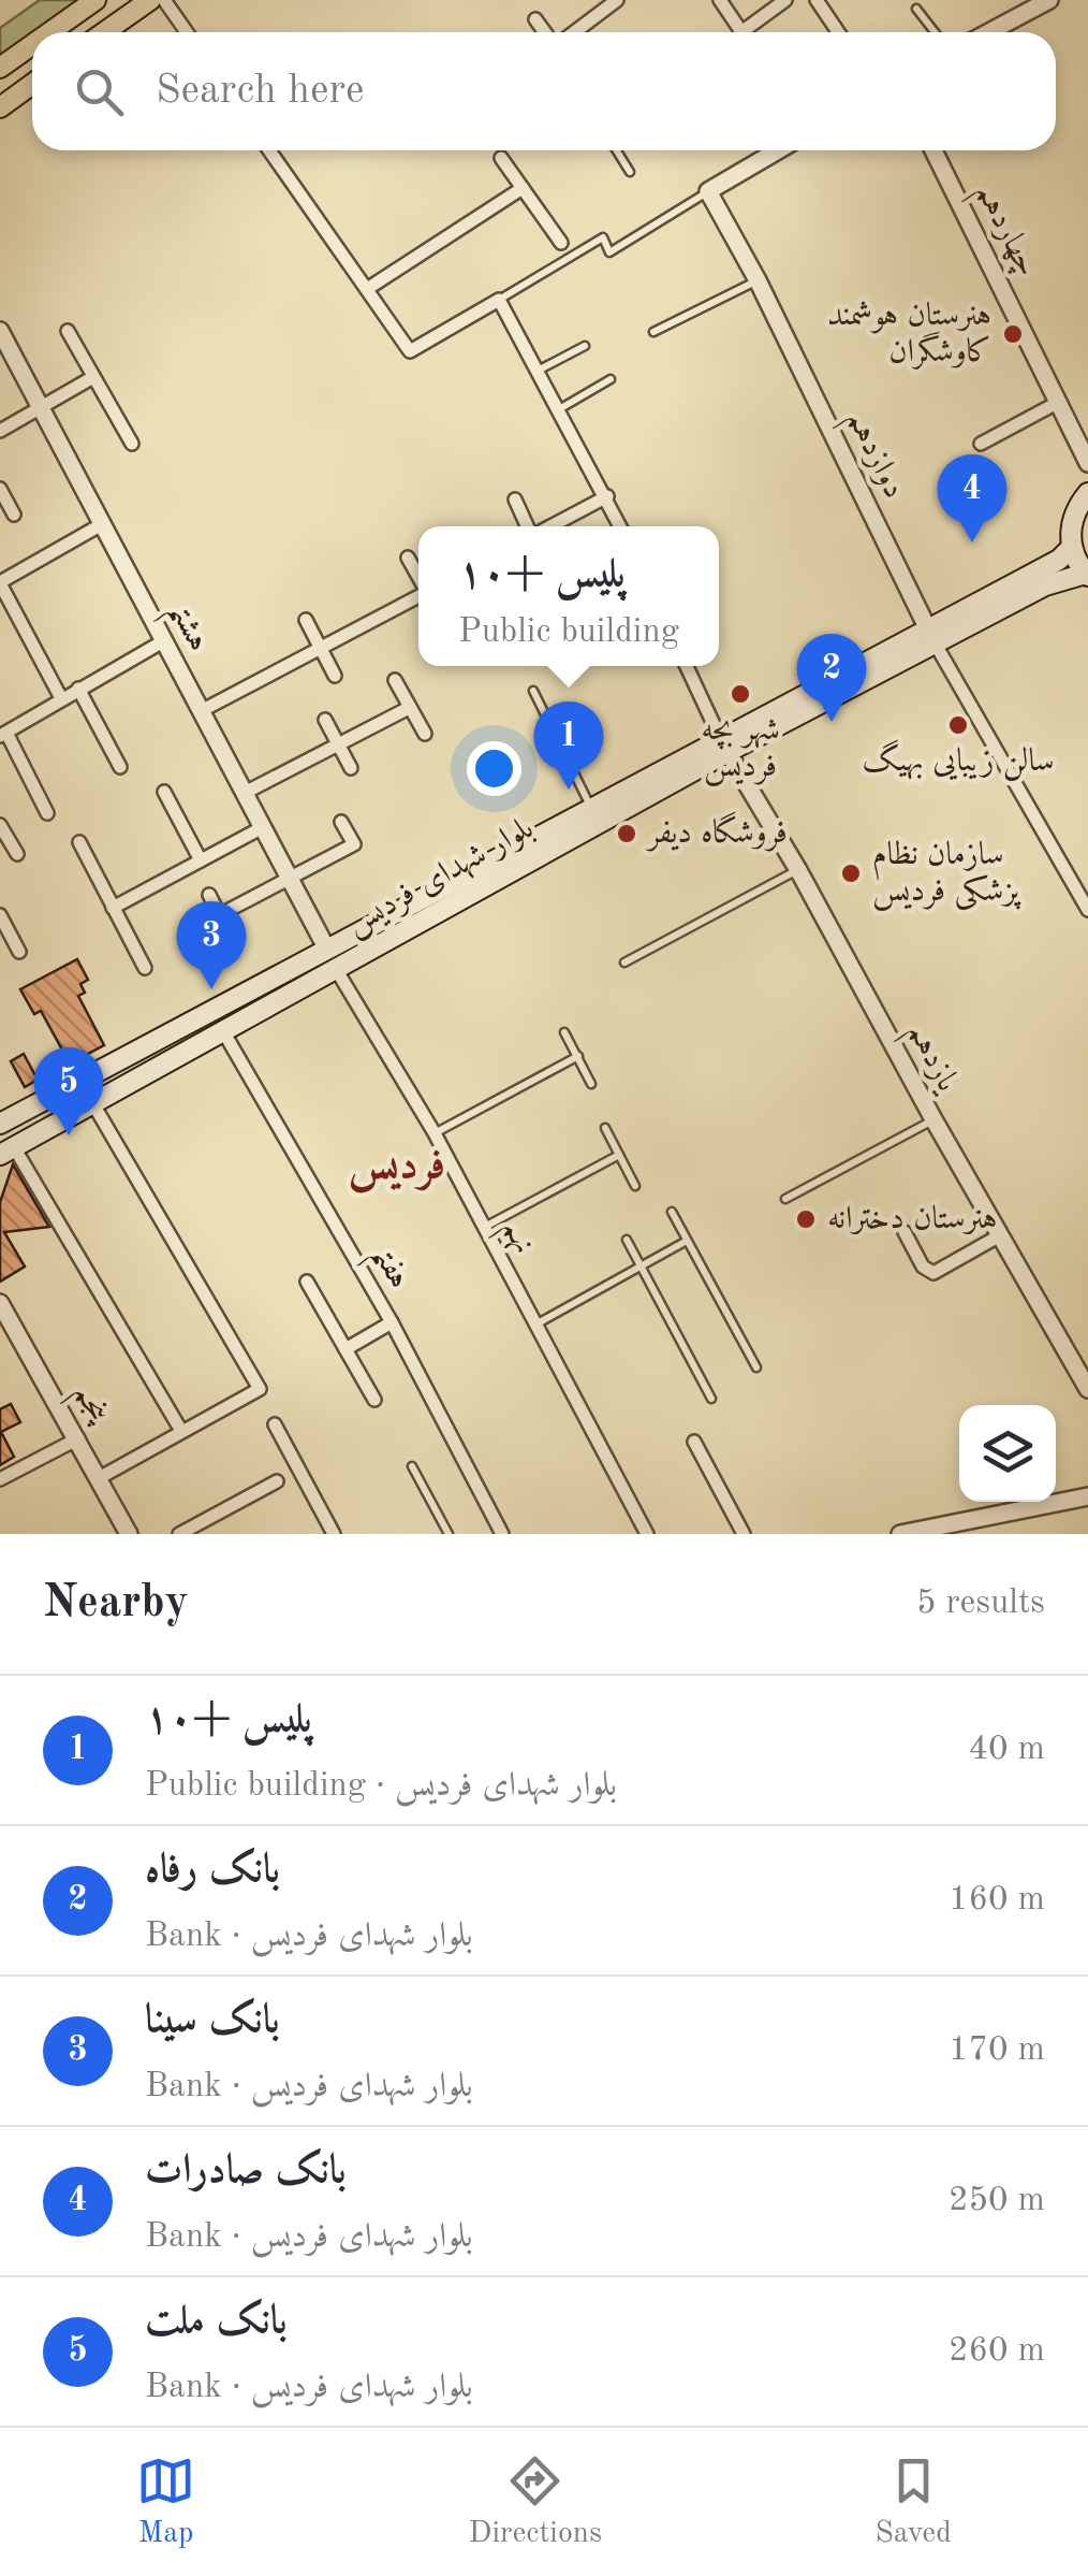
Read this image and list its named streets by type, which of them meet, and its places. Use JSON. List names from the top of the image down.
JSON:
{
  "streets": {
    "main road": ["بلوار شهدای فردیس"],
    "street": [
      "چهاردهم",
      "دوازدهم",
      "هشتم",
      "یازدهم",
      "نهم",
      "هفتم",
      "پنجم"
    ]
  },
  "crossings": [
    ["دوازدهم", "بلوار شهدای فردیس"],
    ["هشتم", "بلوار شهدای فردیس"],
    ["بلوار شهدای فردیس", "یازدهم"],
    ["بلوار شهدای فردیس", "نهم"],
    ["بلوار شهدای فردیس", "هفتم"]
  ],
  "districts": ["فردیس"],
  "places": [
    "هنرستان هوشمند کاوشگران",
    "شهر بچه فردیس",
    "سالن زیبایی بهیگ",
    "فروشگاه دیفر",
    "سازمان نظام پزشکی فردیس",
    "هنرستان دخترانه"
  ],
  "page": {
    "search": "Search here",
    "pins": [
      "4",
      "2",
      "1",
      "3",
      "5"
    ],
    "popup": ["پلیس +۱۰", "Public building"],
    "heading": ["Nearby", "5 results"],
    "list": [
      {
        "mark": "1",
        "name": "پلیس +۱۰",
        "note": "Public building · بلوار شهدای فردیس",
        "value": "40 m"
      },
      {
        "mark": "2",
        "name": "بانک رفاه",
        "note": "Bank · بلوار شهدای فردیس",
        "value": "160 m"
      },
      {
        "mark": "3",
        "name": "بانک سینا",
        "note": "Bank · بلوار شهدای فردیس",
        "value": "170 m"
      },
      {
        "mark": "4",
        "name": "بانک صادرات",
        "note": "Bank · بلوار شهدای فردیس",
        "value": "250 m"
      },
      {
        "mark": "5",
        "name": "بانک ملت",
        "note": "Bank · بلوار شهدای فردیس",
        "value": "260 m"
      }
    ],
    "nav": ["Map", "Directions", "Saved"]
  }
}
